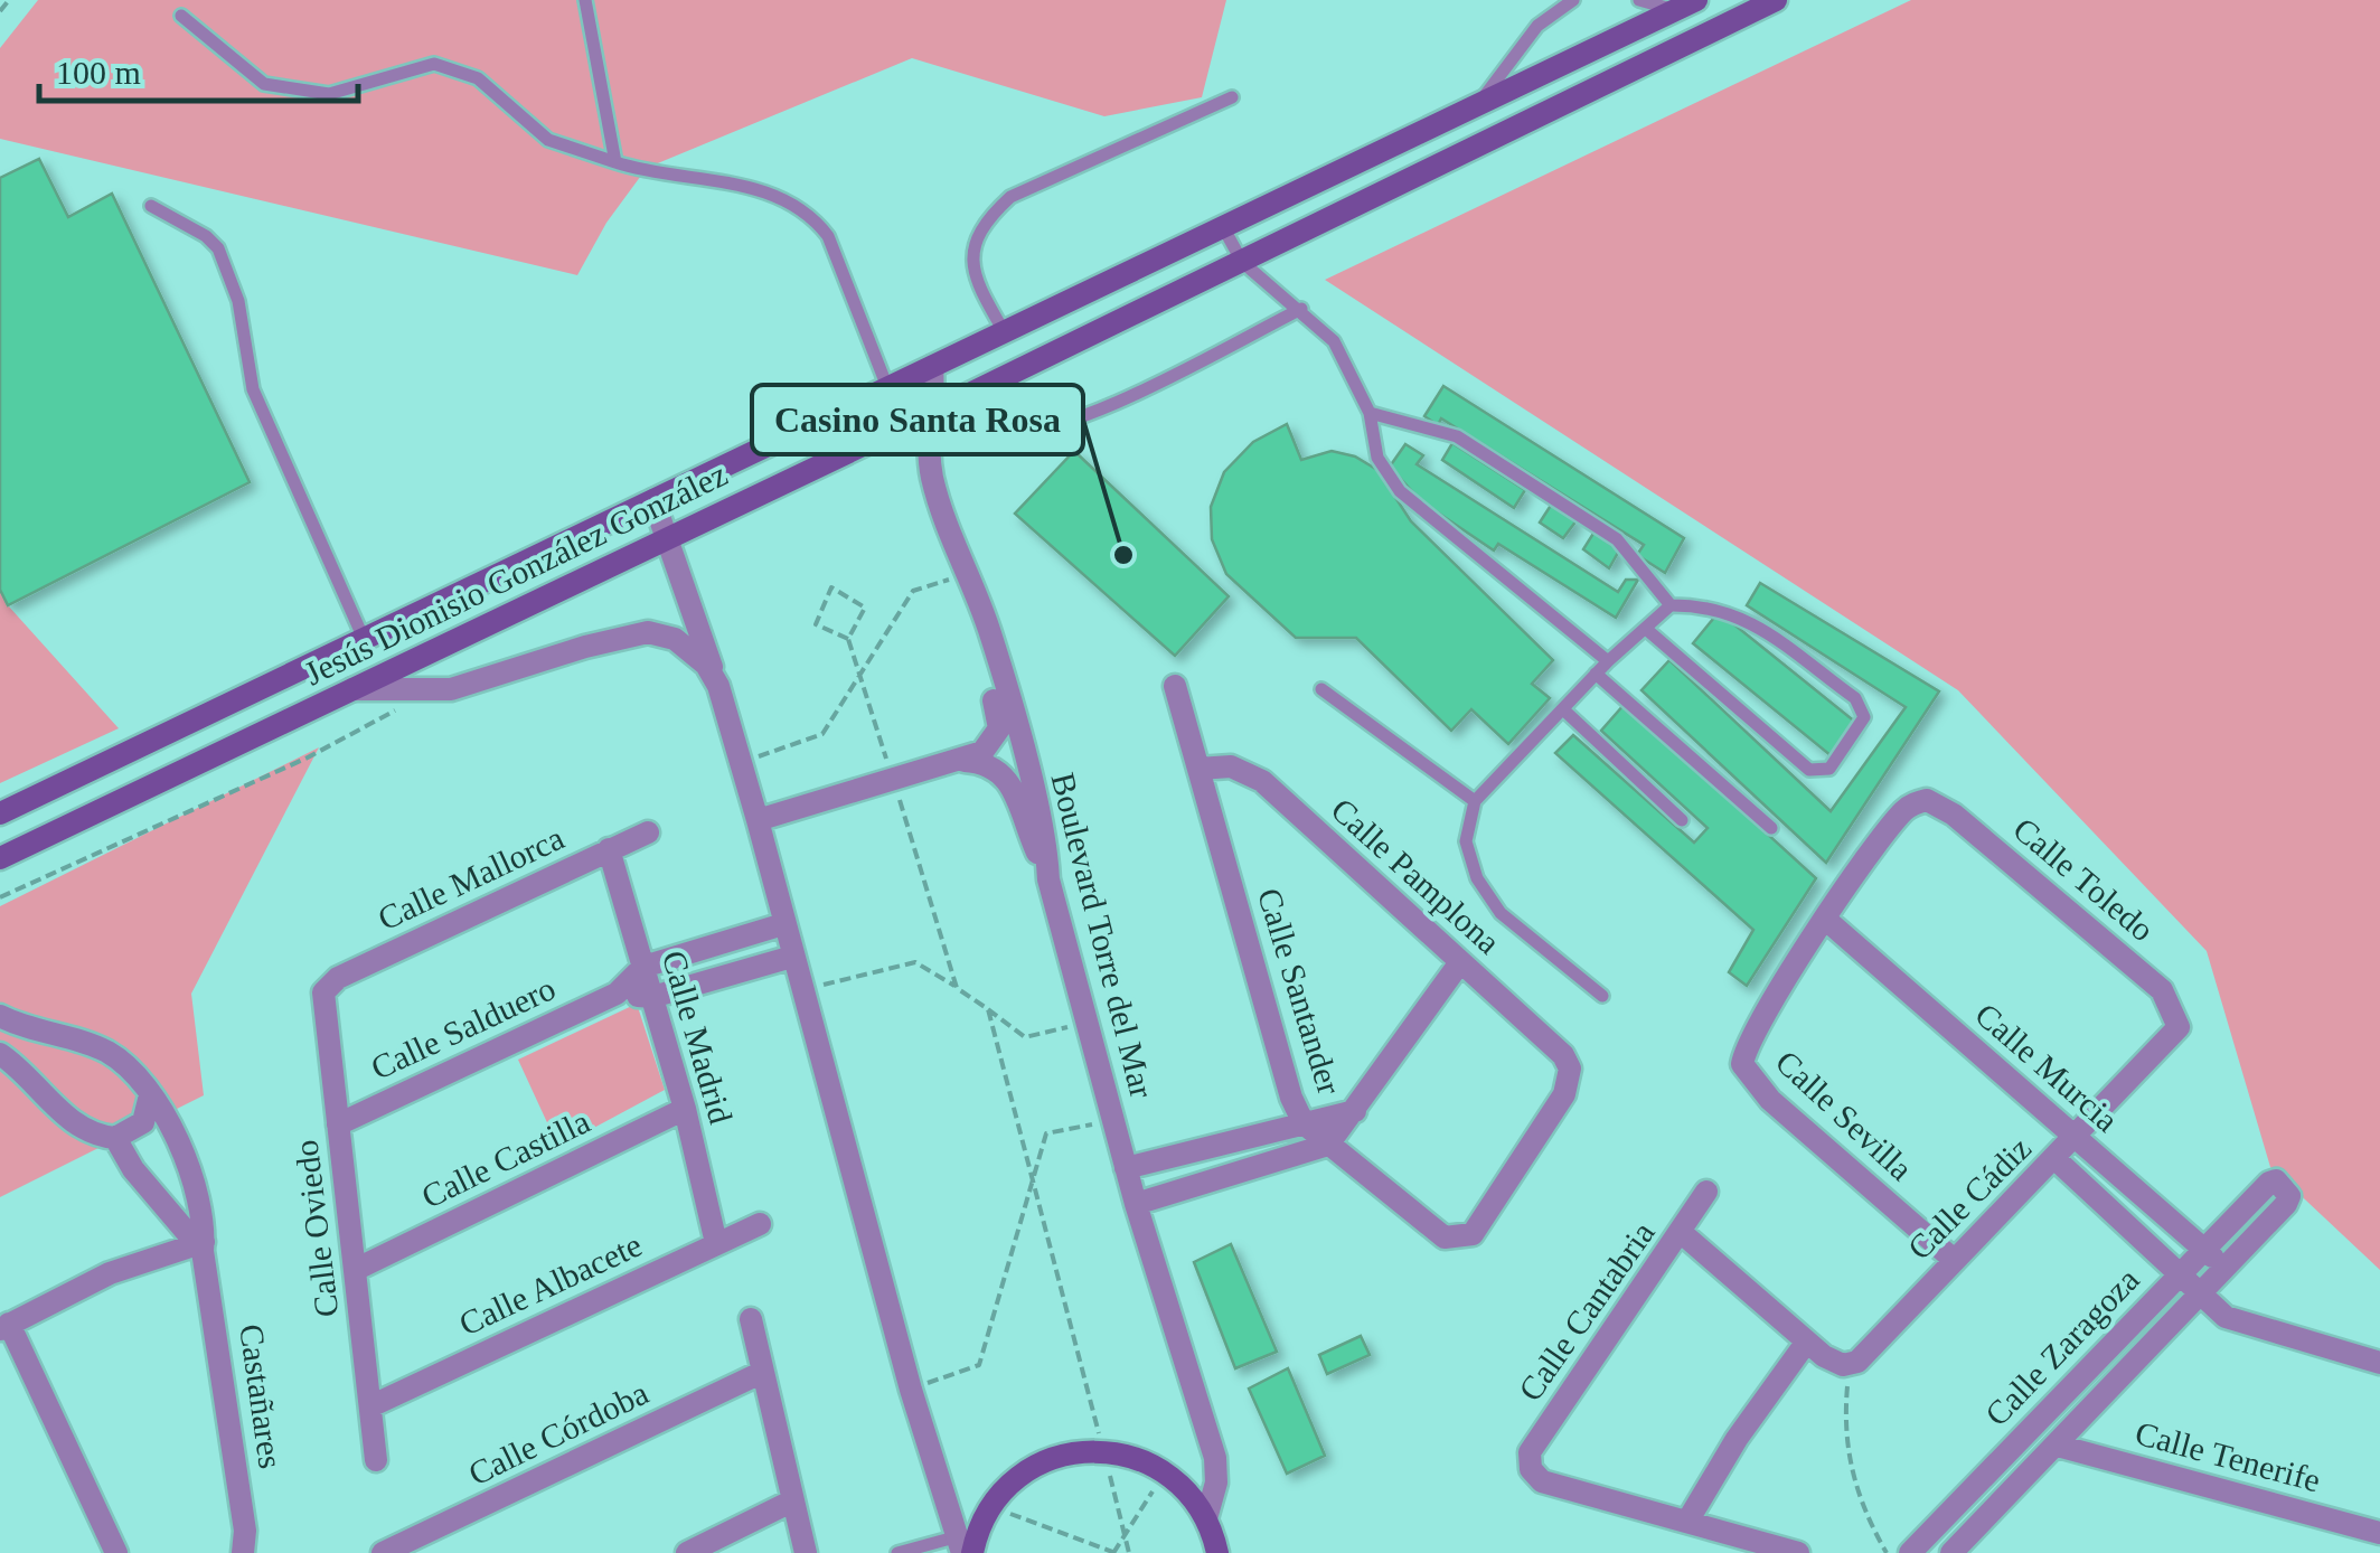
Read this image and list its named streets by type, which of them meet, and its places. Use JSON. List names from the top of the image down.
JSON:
{
  "streets": {
    "main road": ["Jesús Dionisio González González"],
    "street": [
      "Calle Pamplona",
      "Calle Mallorca",
      "Calle Toledo",
      "Boulevard Torre del Mar",
      "Calle Santander",
      "Calle Salduero",
      "Calle Madrid",
      "Calle Murcia",
      "Calle Sevilla",
      "Calle Castilla",
      "Calle Cádiz",
      "Calle Oviedo",
      "Calle Albacete",
      "Calle Cantabria",
      "Calle Zaragoza",
      "Castañares",
      "Calle Córdoba",
      "Calle Tenerife"
    ]
  },
  "crossings": [
    ["Jesús Dionisio González González", "Boulevard Torre del Mar"],
    ["Calle Pamplona", "Calle Santander"],
    ["Calle Mallorca", "Calle Madrid"],
    ["Calle Mallorca", "Calle Oviedo"],
    ["Calle Toledo", "Calle Murcia"],
    ["Calle Toledo", "Calle Sevilla"],
    ["Calle Toledo", "Calle Cádiz"],
    ["Calle Salduero", "Calle Madrid"],
    ["Calle Salduero", "Calle Oviedo"],
    ["Calle Madrid", "Calle Castilla"],
    ["Calle Madrid", "Calle Albacete"],
    ["Calle Murcia", "Calle Sevilla"],
    ["Calle Murcia", "Calle Cádiz"],
    ["Calle Murcia", "Calle Zaragoza"],
    ["Calle Sevilla", "Calle Cádiz"],
    ["Calle Castilla", "Calle Oviedo"],
    ["Calle Oviedo", "Calle Albacete"],
    ["Calle Zaragoza", "Calle Tenerife"]
  ],
  "places": ["Casino Santa Rosa"],
  "scale_bar": "100 m"
}
